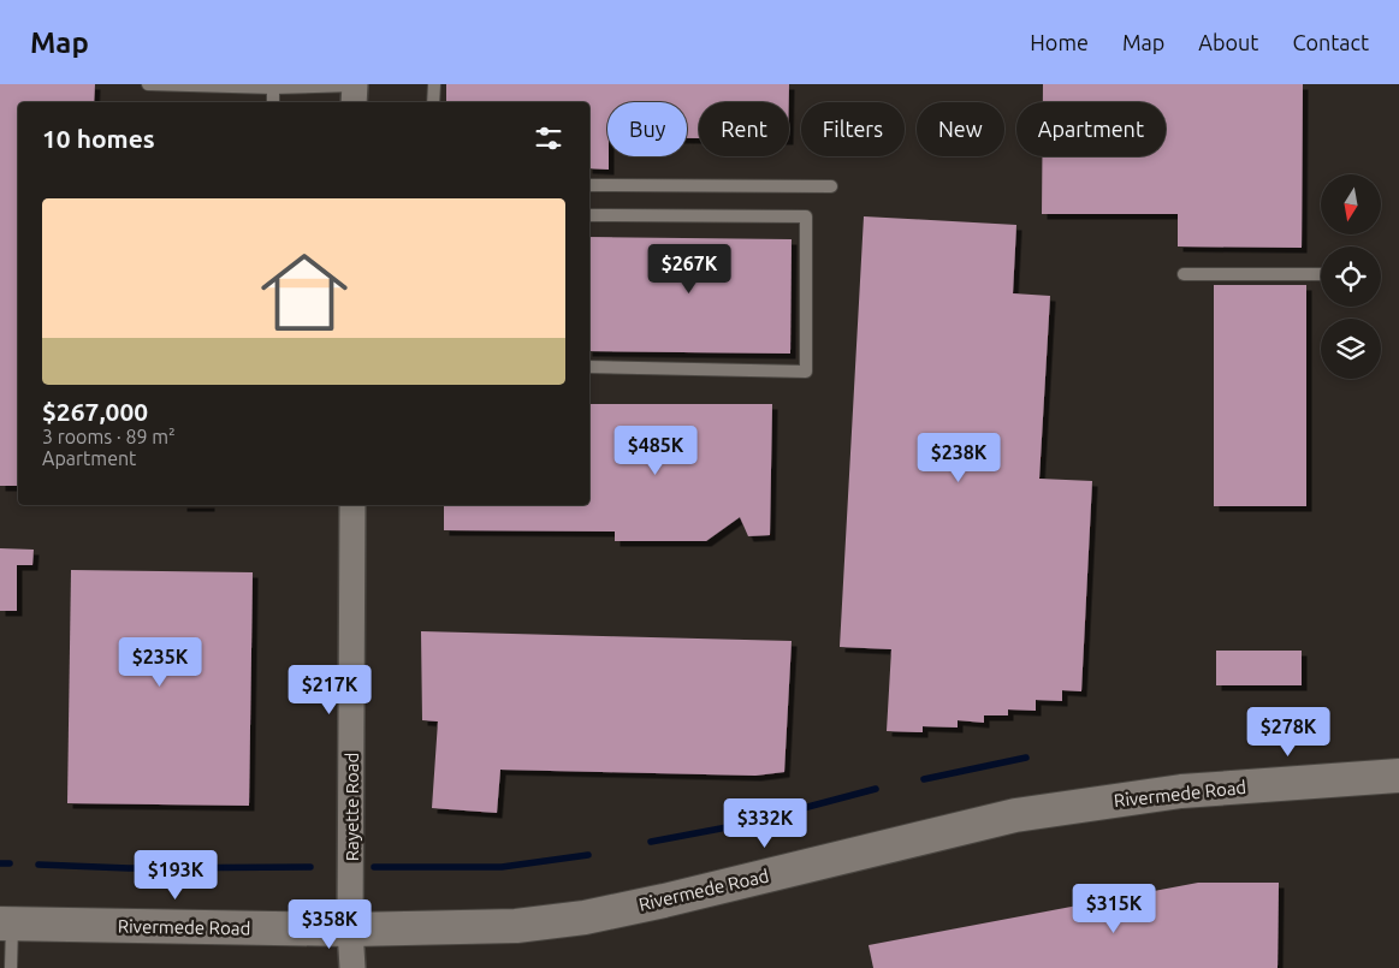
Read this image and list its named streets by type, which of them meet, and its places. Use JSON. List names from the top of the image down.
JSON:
{
  "streets": {
    "street": ["Rivermede Road", "Rayette Road"]
  },
  "crossings": [
    ["Rivermede Road", "Rayette Road"]
  ],
  "north": "bottom",
  "page": {
    "header": "Map",
    "nav": [
      "Home",
      "Map",
      "About",
      "Contact"
    ],
    "chip": [
      "Buy",
      "Rent",
      "Filters",
      "New",
      "Apartment"
    ],
    "heading": "10 homes",
    "list": [
      {
        "name": "$267,000",
        "note": "3 rooms · 89 m² · Apartment"
      }
    ],
    "price": [
      "$267K",
      "$485K",
      "$238K",
      "$235K",
      "$217K",
      "$278K",
      "$332K",
      "$193K",
      "$315K",
      "$358K"
    ]
  }
}
